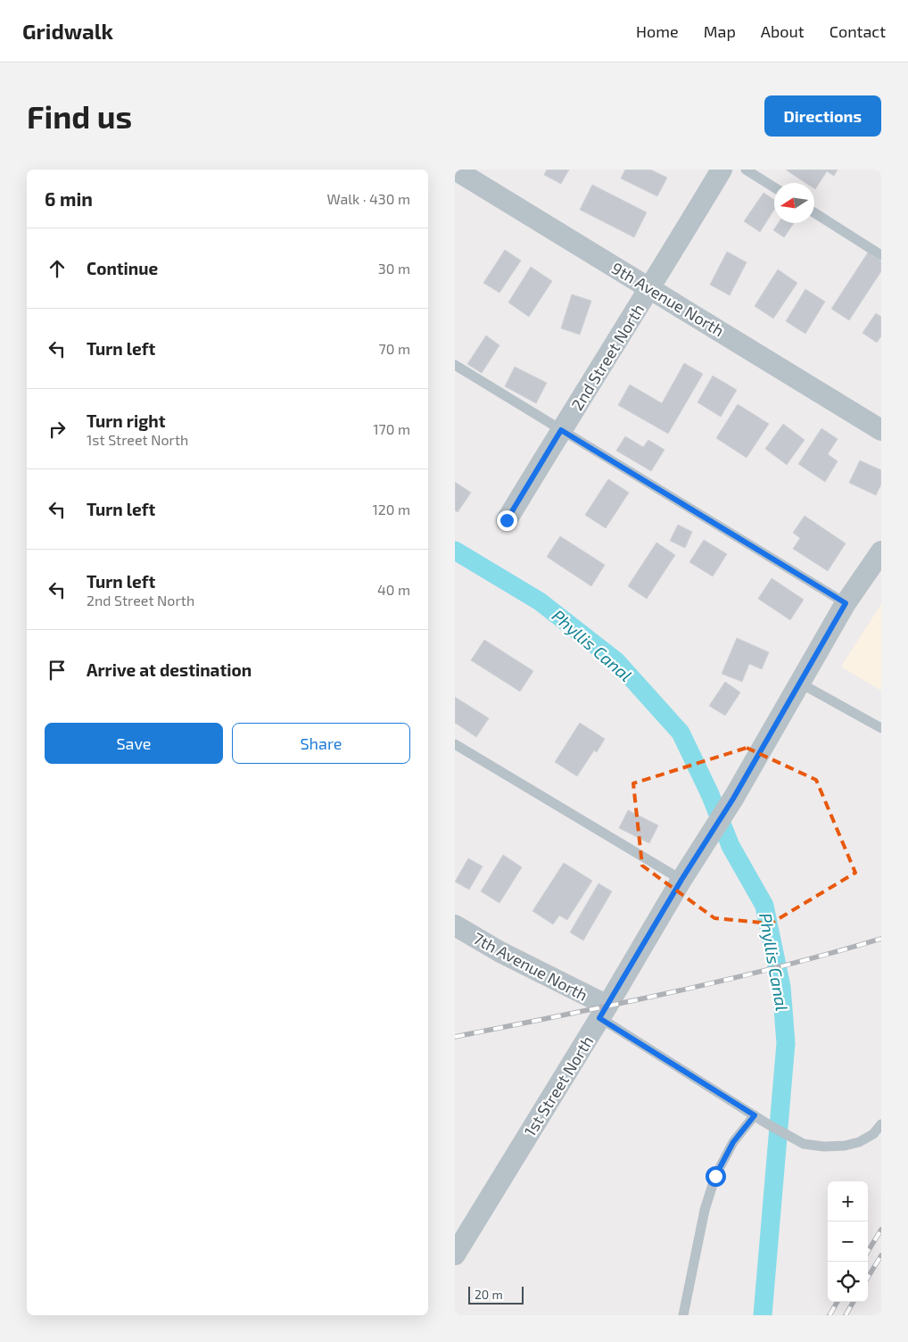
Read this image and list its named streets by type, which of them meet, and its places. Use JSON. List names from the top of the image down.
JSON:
{
  "streets": {
    "street": [
      "9th Avenue North",
      "2nd Street North",
      "7th Avenue North",
      "1st Street North"
    ]
  },
  "crossings": [
    ["9th Avenue North", "2nd Street North"],
    ["7th Avenue North", "1st Street North"]
  ],
  "water": ["Phyllis Canal"],
  "scale_bar": "20 m",
  "north": "left",
  "page": {
    "header": "Gridwalk",
    "nav": [
      "Home",
      "Map",
      "About",
      "Contact"
    ],
    "buttons": [
      "Directions",
      ["Save", "Share"]
    ],
    "title": "Find us",
    "heading": ["6 min", "Walk · 430 m"],
    "list": [
      ["Continue", "30 m"],
      ["Turn left", "70 m"],
      ["Turn right", "1st Street North", "170 m"],
      ["Turn left", "120 m"],
      ["Turn left", "2nd Street North", "40 m"],
      "Arrive at destination"
    ],
    "map_buttons": ["+", "−"],
    "scale": "20 m"
  }
}
